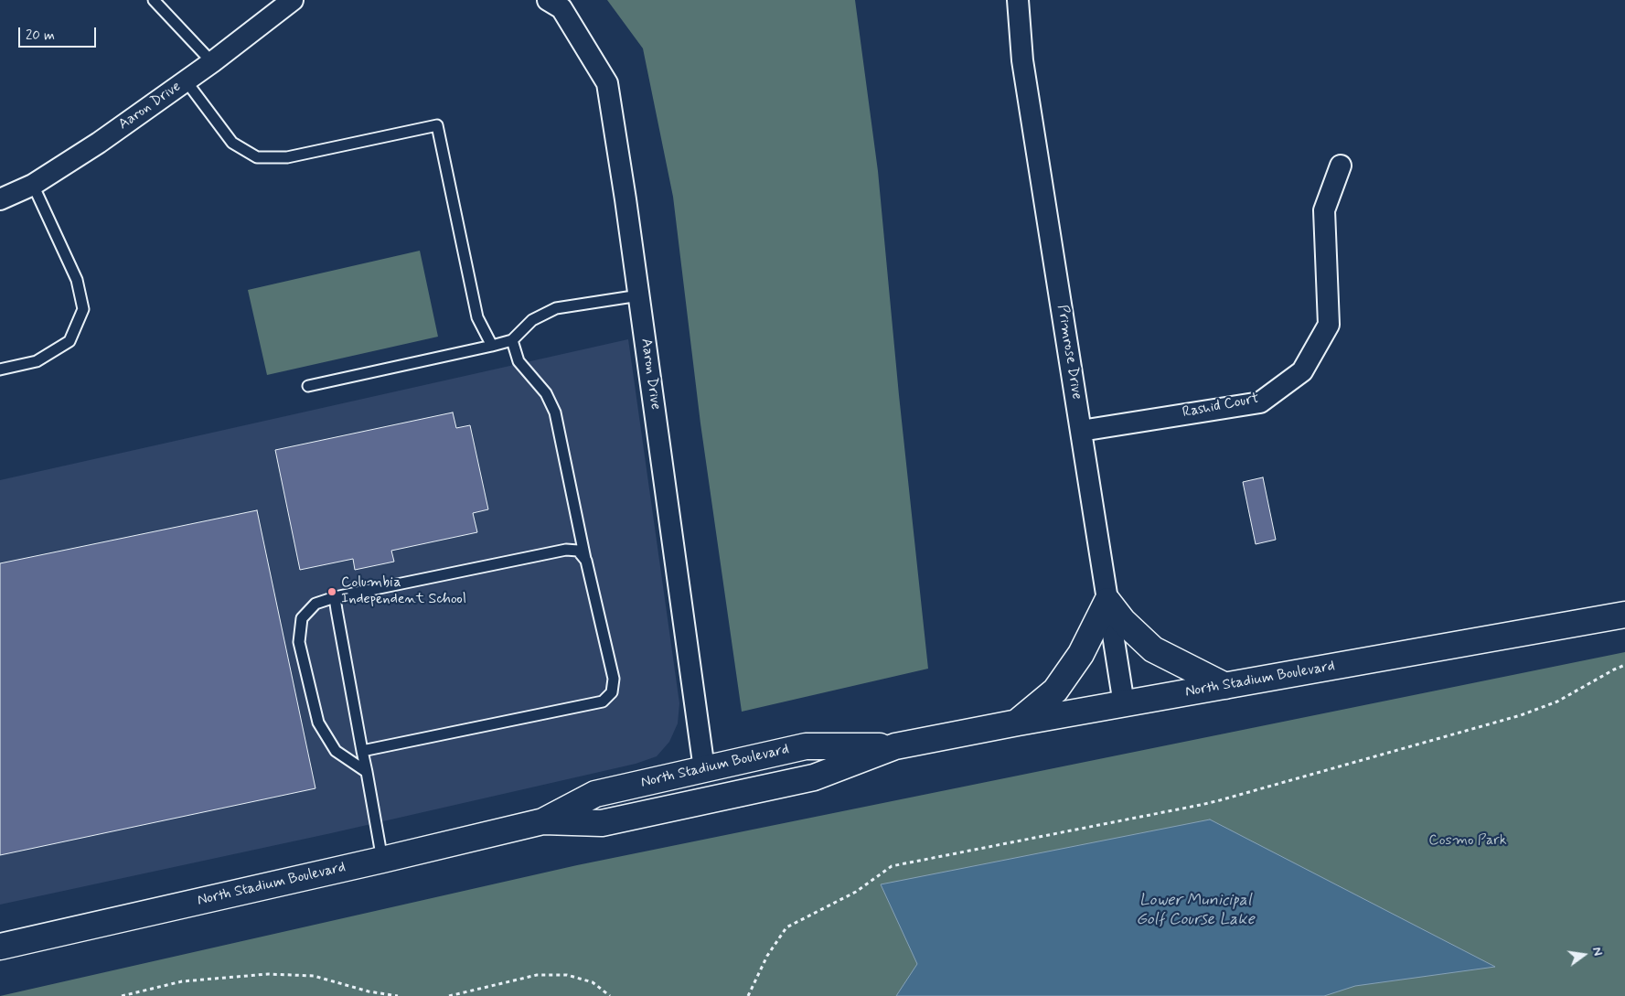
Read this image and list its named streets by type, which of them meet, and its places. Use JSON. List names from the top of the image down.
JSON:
{
  "streets": {
    "main road": ["North Stadium Boulevard"],
    "street": ["Aaron Drive", "Primrose Drive", "Rashid Court"]
  },
  "crossings": [
    ["Aaron Drive", "North Stadium Boulevard"],
    ["Primrose Drive", "Rashid Court"],
    ["Primrose Drive", "North Stadium Boulevard"]
  ],
  "water": ["Lower Municipal Golf Course Lake"],
  "parks": ["Cosmo Park"],
  "places": ["Columbia Independent School"],
  "scale_bar": "20 m",
  "north": "right"
}
